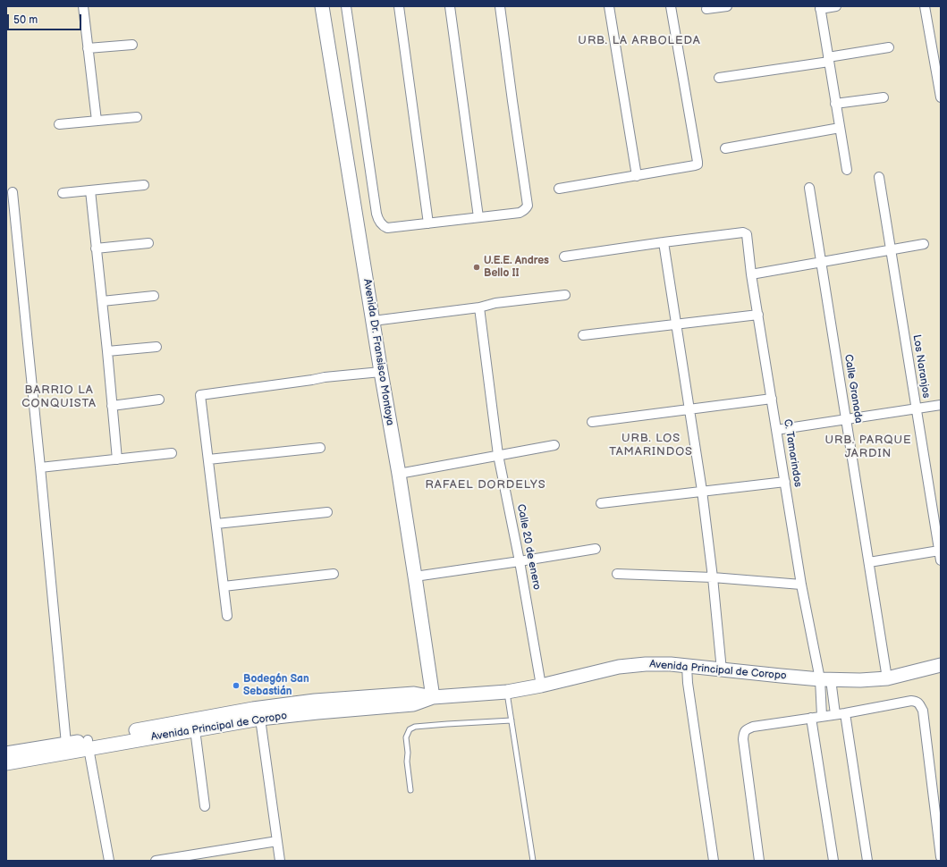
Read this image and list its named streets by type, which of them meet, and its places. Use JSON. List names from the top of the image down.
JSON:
{
  "streets": {
    "main road": ["Avenida Dr. Fransisco Montoya", "Avenida Principal de Coropo"],
    "street": [
      "Los Naranjos",
      "Calle Granada",
      "C. Tamarindos",
      "Calle 20 de enero"
    ]
  },
  "crossings": [
    ["Avenida Dr. Fransisco Montoya", "Avenida Principal de Coropo"],
    ["Calle Granada", "Avenida Principal de Coropo"],
    ["C. Tamarindos", "Avenida Principal de Coropo"],
    ["Calle 20 de enero", "Avenida Principal de Coropo"]
  ],
  "districts": [
    "URB. LA ARBOLEDA",
    "BARRIO LA CONQUISTA",
    "URB. LOS TAMARINDOS",
    "URB. PARQUE JARDIN",
    "RAFAEL DORDELYS"
  ],
  "places": ["U.E.E. Andres Bello II", "Bodegón San Sebastián"],
  "scale_bar": "50 m"
}
